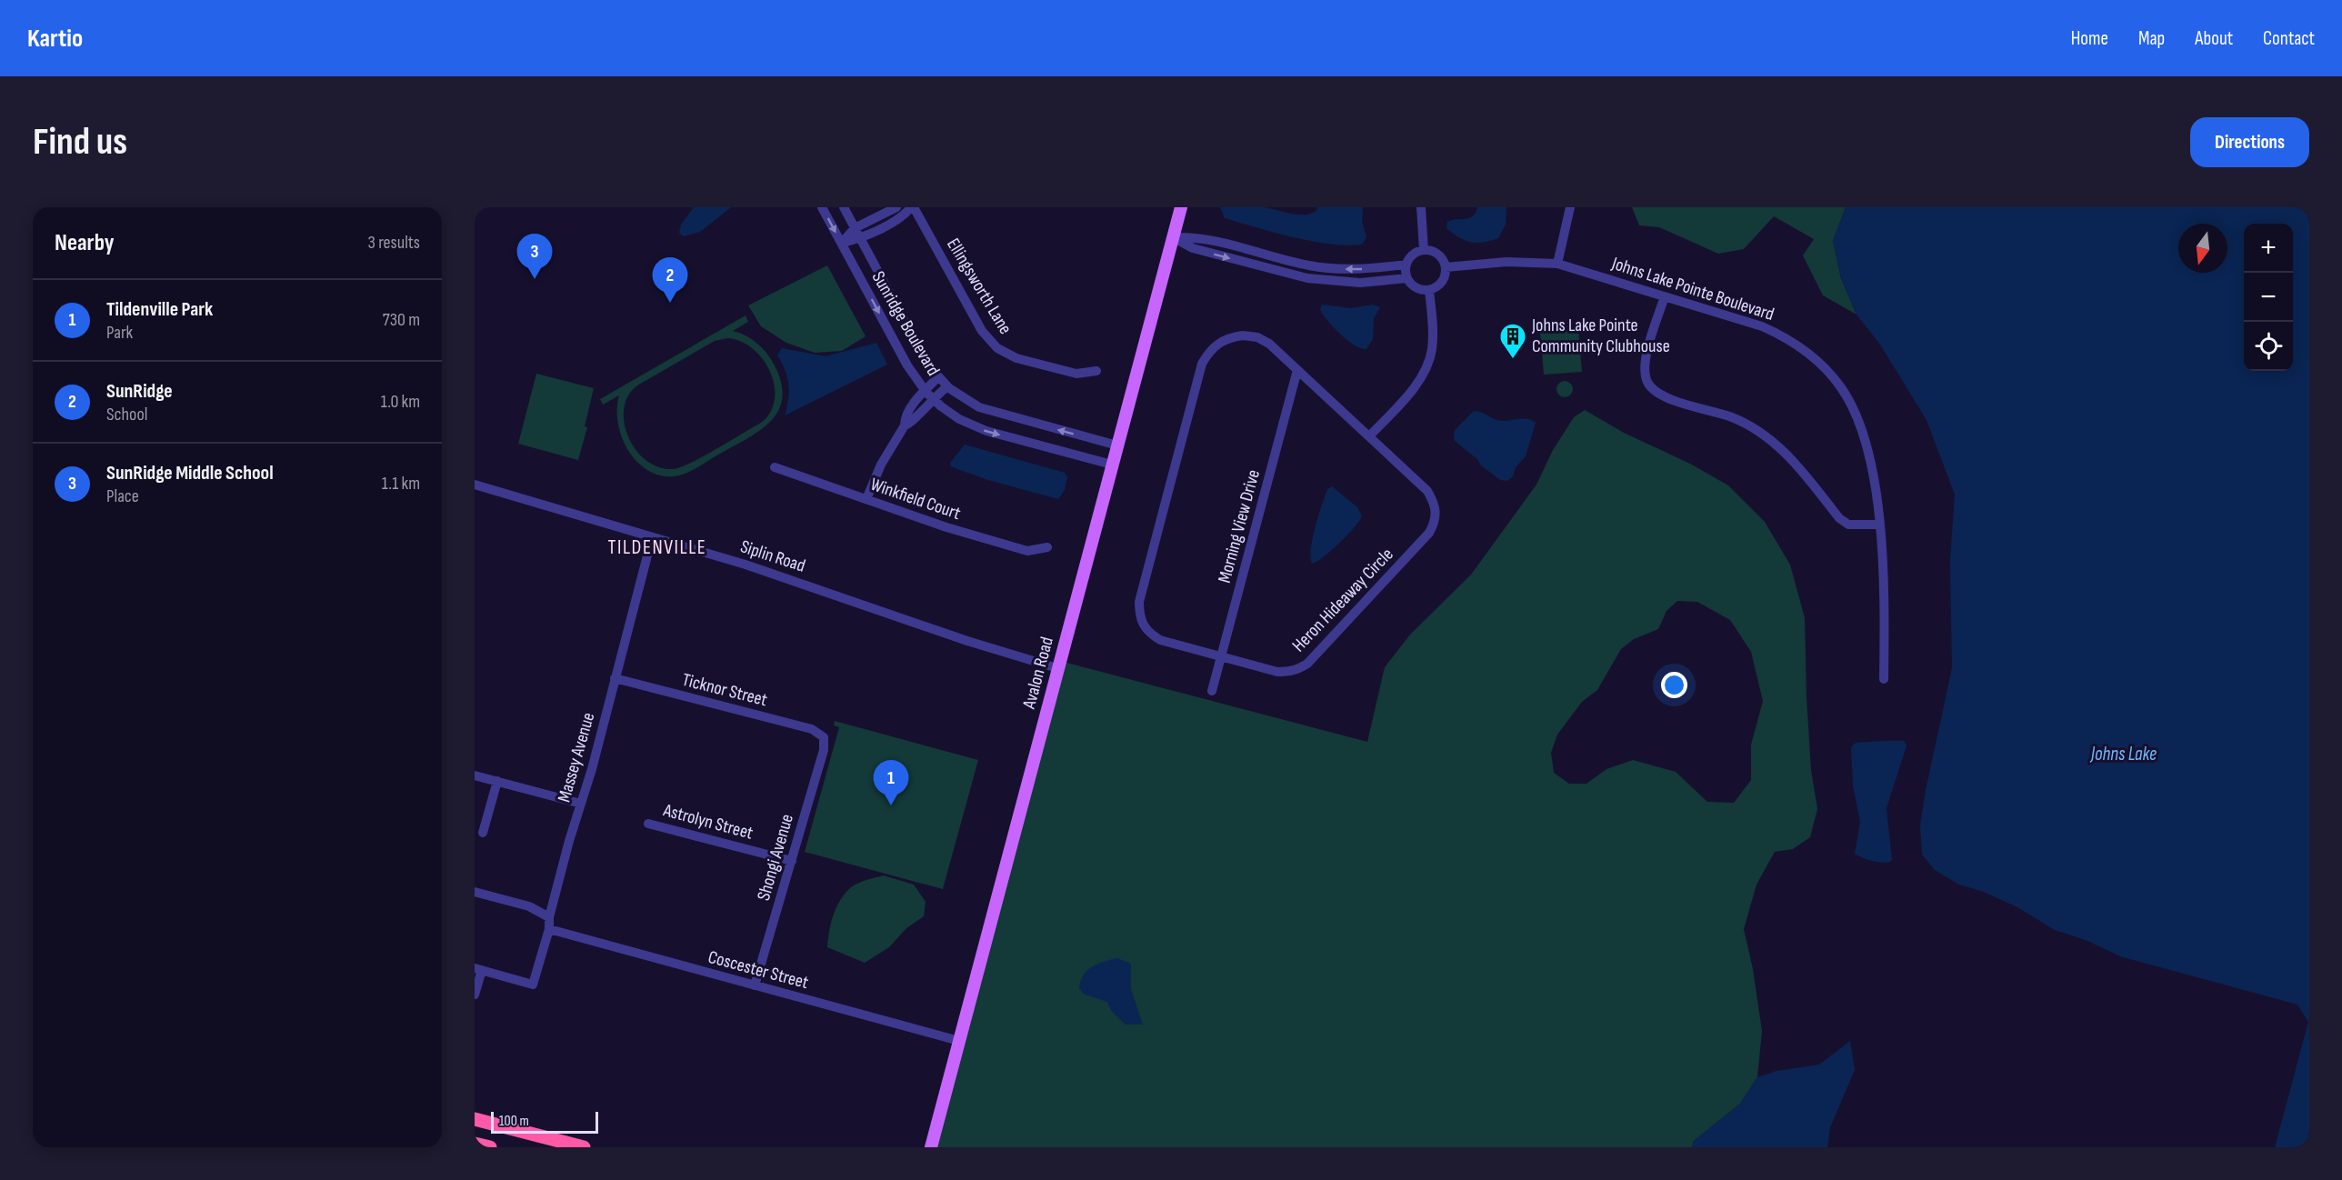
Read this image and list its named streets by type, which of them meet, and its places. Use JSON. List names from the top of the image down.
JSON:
{
  "streets": {
    "main road": ["Avalon Road"],
    "street": [
      "Ellingsworth Lane",
      "Johns Lake Pointe Boulevard",
      "Sunridge Boulevard",
      "Winkfield Court",
      "Morning View Drive",
      "Siplin Road",
      "Heron Hideaway Circle",
      "Ticknor Street",
      "Massey Avenue",
      "Astrolyn Street",
      "Shongi Avenue",
      "Coscester Street"
    ]
  },
  "crossings": [
    ["Sunridge Boulevard", "Avalon Road"],
    ["Morning View Drive", "Heron Hideaway Circle"],
    ["Siplin Road", "Avalon Road"],
    ["Siplin Road", "Massey Avenue"],
    ["Avalon Road", "Coscester Street"],
    ["Ticknor Street", "Massey Avenue"],
    ["Ticknor Street", "Shongi Avenue"],
    ["Massey Avenue", "Coscester Street"],
    ["Astrolyn Street", "Shongi Avenue"],
    ["Shongi Avenue", "Coscester Street"]
  ],
  "districts": ["TILDENVILLE"],
  "water": ["Johns Lake"],
  "places": {
    "building": ["Johns Lake Pointe Community Clubhouse"]
  },
  "scale_bar": "100 m",
  "north": "bottom",
  "page": {
    "header": "Kartio",
    "nav": [
      "Home",
      "Map",
      "About",
      "Contact"
    ],
    "buttons": "Directions",
    "title": "Find us",
    "heading": ["Nearby", "3 results"],
    "map_buttons": ["+", "−"],
    "pins": ["3", "2", "1"],
    "list": [
      {
        "mark": "1",
        "name": "Tildenville Park",
        "note": "Park",
        "value": "730 m"
      },
      {
        "mark": "2",
        "name": "SunRidge",
        "note": "School",
        "value": "1.0 km"
      },
      {
        "mark": "3",
        "name": "SunRidge Middle School",
        "note": "Place",
        "value": "1.1 km"
      }
    ],
    "scale": "100 m"
  }
}
